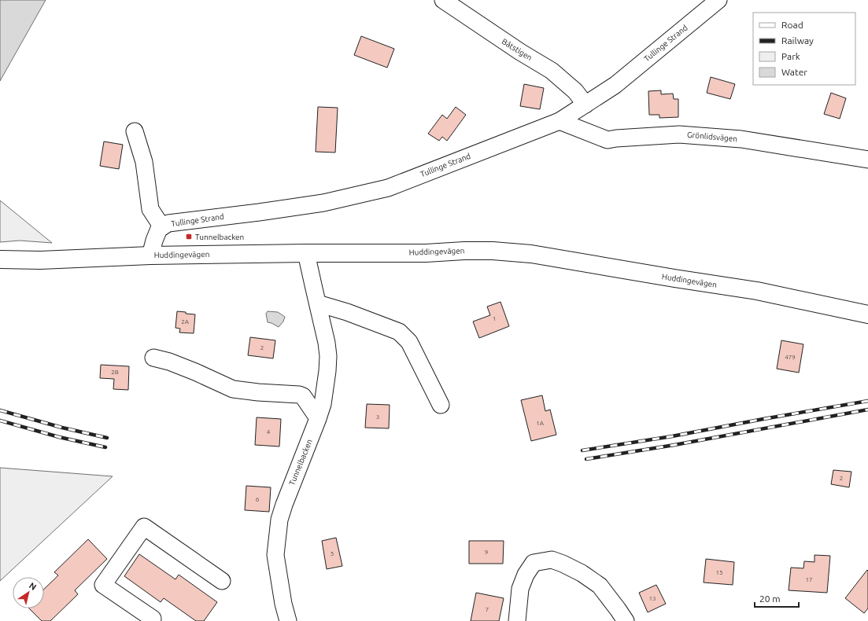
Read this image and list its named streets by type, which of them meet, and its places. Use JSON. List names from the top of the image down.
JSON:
{
  "streets": {
    "main road": ["Huddingevägen"],
    "street": [
      "Tullinge Strand",
      "Båtstigen",
      "Grönlidsvägen",
      "Tunnelbacken"
    ]
  },
  "crossings": [
    ["Tullinge Strand", "Båtstigen"],
    ["Tullinge Strand", "Grönlidsvägen"],
    ["Tullinge Strand", "Huddingevägen"],
    ["Huddingevägen", "Tunnelbacken"]
  ],
  "places": {
    "transit": ["Tunnelbacken"]
  },
  "house_numbers": [
    "1",
    "2A",
    "2",
    "479",
    "2B",
    "3",
    "1A",
    "4",
    "2",
    "6",
    "9",
    "5",
    "15",
    "17",
    "13",
    "7"
  ],
  "legend": [
    "Road",
    "Railway",
    "Park",
    "Water"
  ],
  "scale_bar": "20 m",
  "north": "top right"
}
